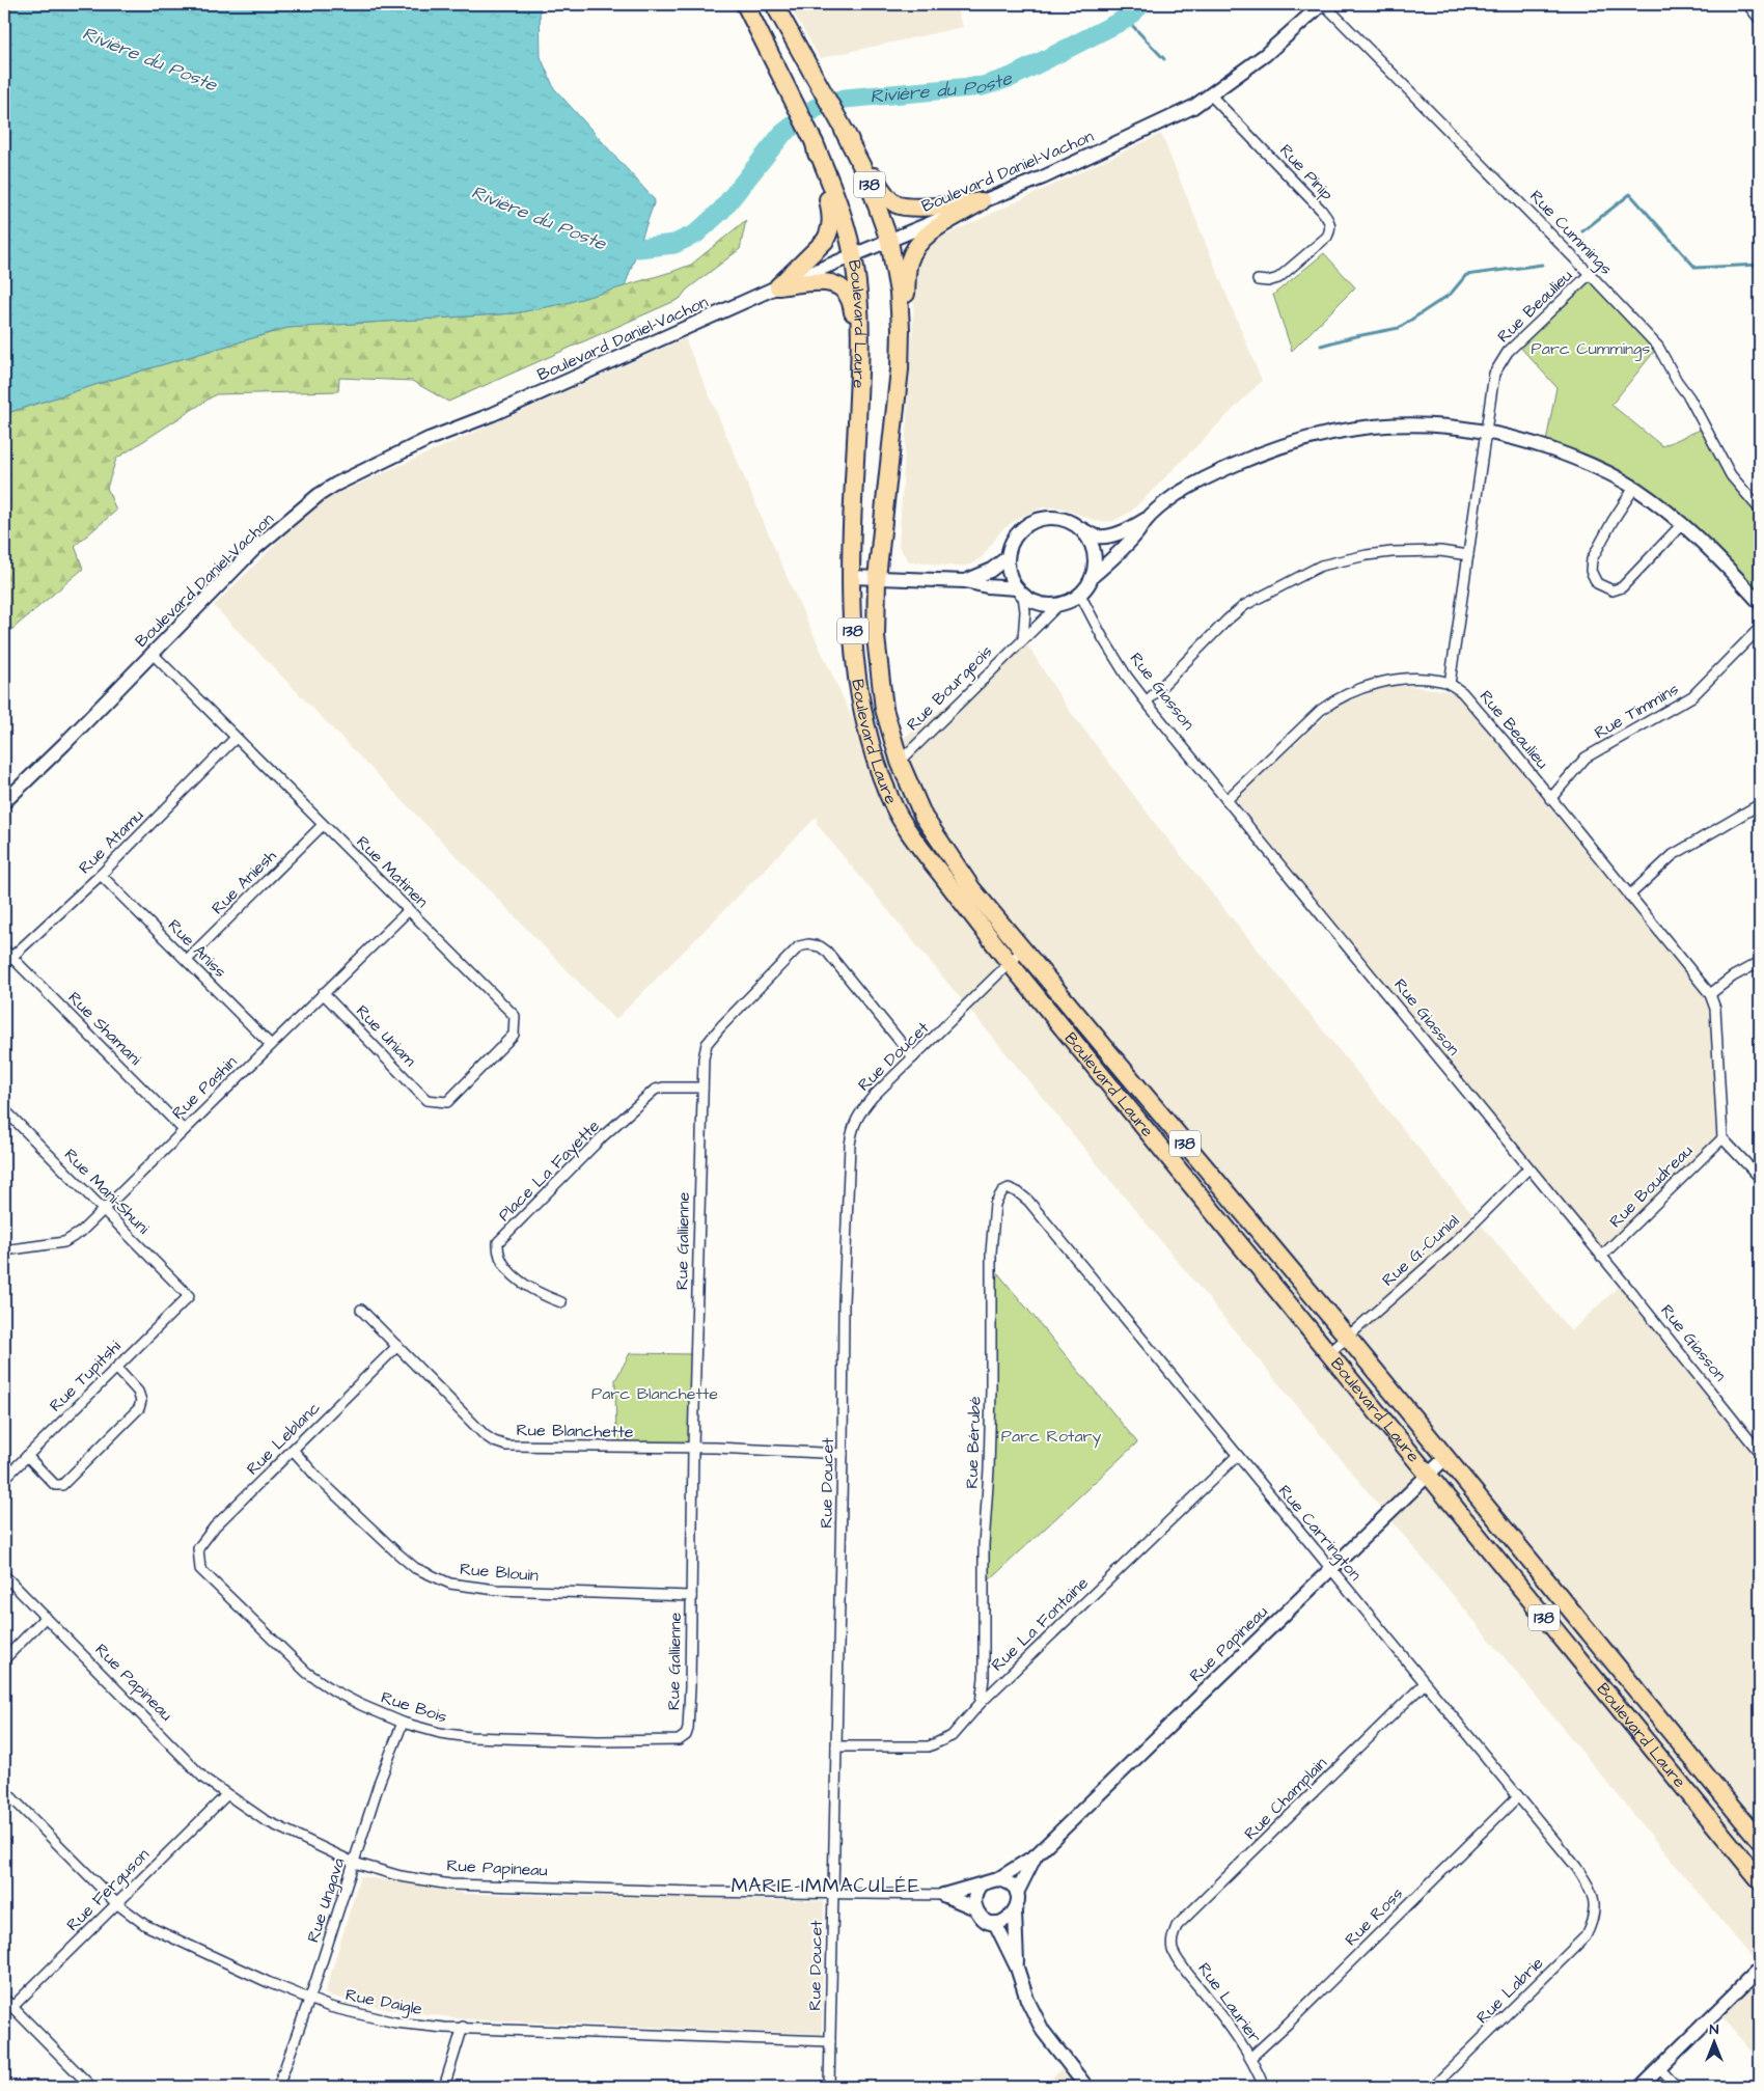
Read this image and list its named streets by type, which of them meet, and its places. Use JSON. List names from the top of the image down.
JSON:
{
  "streets": {
    "highway": ["138", "Boulevard Laure"],
    "street": [
      "Boulevard Daniel-Vachon",
      "Rue Pinip",
      "Rue Cummings",
      "Rue Beaulieu",
      "Rue Bourgeois",
      "Rue Giasson",
      "Rue Timmins",
      "Rue Atamu",
      "Rue Matinen",
      "Rue Aniesh",
      "Rue Aniss",
      "Rue Shamani",
      "Rue Uniam",
      "Rue Doucet",
      "Rue Pashin",
      "Place La Fayette",
      "Rue Boudreau",
      "Rue Mani-Shuni",
      "Rue Gallienne",
      "Rue G.-Cunial",
      "Rue Tupitshi",
      "Rue Blanchette",
      "Rue Leblanc",
      "Rue Bérubé",
      "Rue Carrington",
      "Rue Blouin",
      "Rue La Fontaine",
      "Rue Papineau",
      "Rue Bois",
      "Rue Champlain",
      "Rue Ferguson",
      "Rue Ungava",
      "Rue Ross",
      "Rue Labrie",
      "Rue Daigle",
      "Rue Laurier"
    ]
  },
  "crossings": [
    ["Boulevard Daniel-Vachon", "Rue Pinip"],
    ["Boulevard Daniel-Vachon", "Rue Cummings"],
    ["Boulevard Daniel-Vachon", "Boulevard Laure"],
    ["Boulevard Daniel-Vachon", "Rue Matinen"],
    ["138", "Boulevard Laure"],
    ["Rue Cummings", "Rue Beaulieu"],
    ["Rue Beaulieu", "Rue Timmins"],
    ["Rue Beaulieu", "Rue Boudreau"],
    ["Boulevard Laure", "Rue Bourgeois"],
    ["Boulevard Laure", "Rue Doucet"],
    ["Boulevard Laure", "Rue G.-Cunial"],
    ["Boulevard Laure", "Rue Papineau"],
    ["Rue Bourgeois", "Rue Giasson"],
    ["Rue Giasson", "Rue Boudreau"],
    ["Rue Giasson", "Rue G.-Cunial"],
    ["Rue Atamu", "Rue Matinen"],
    ["Rue Atamu", "Rue Aniss"],
    ["Rue Atamu", "Rue Shamani"],
    ["Rue Matinen", "Rue Aniesh"],
    ["Rue Matinen", "Rue Uniam"],
    ["Rue Matinen", "Rue Pashin"],
    ["Rue Aniesh", "Rue Aniss"],
    ["Rue Aniss", "Rue Pashin"],
    ["Rue Shamani", "Rue Pashin"],
    ["Rue Uniam", "Rue Pashin"],
    ["Rue Doucet", "Rue Gallienne"],
    ["Rue Doucet", "Rue Blanchette"],
    ["Rue Doucet", "Rue La Fontaine"],
    ["Rue Doucet", "Rue Papineau"],
    ["Rue Doucet", "Rue Daigle"],
    ["Rue Pashin", "Rue Mani-Shuni"],
    ["Place La Fayette", "Rue Gallienne"],
    ["Rue Mani-Shuni", "Rue Tupitshi"],
    ["Rue Gallienne", "Rue Blanchette"],
    ["Rue Gallienne", "Rue Blouin"],
    ["Rue Gallienne", "Rue Bois"],
    ["Rue Blanchette", "Rue Leblanc"],
    ["Rue Leblanc", "Rue Blouin"],
    ["Rue Leblanc", "Rue Bois"],
    ["Rue Bérubé", "Rue Carrington"],
    ["Rue Bérubé", "Rue La Fontaine"],
    ["Rue Carrington", "Rue La Fontaine"],
    ["Rue Carrington", "Rue Papineau"],
    ["Rue Carrington", "Rue Champlain"],
    ["Rue Carrington", "Rue Ross"],
    ["Rue Carrington", "Rue Labrie"],
    ["Rue Papineau", "Rue Ferguson"],
    ["Rue Papineau", "Rue Ungava"],
    ["Rue Bois", "Rue Ungava"],
    ["Rue Champlain", "Rue Laurier"],
    ["Rue Ferguson", "Rue Daigle"],
    ["Rue Ungava", "Rue Daigle"],
    ["Rue Ross", "Rue Laurier"]
  ],
  "districts": ["MARIE-IMMACULÉE"],
  "water": ["Rivière du Poste"],
  "parks": ["Parc Cummings", "Parc Blanchette", "Parc Rotary"],
  "north": "top"
}
